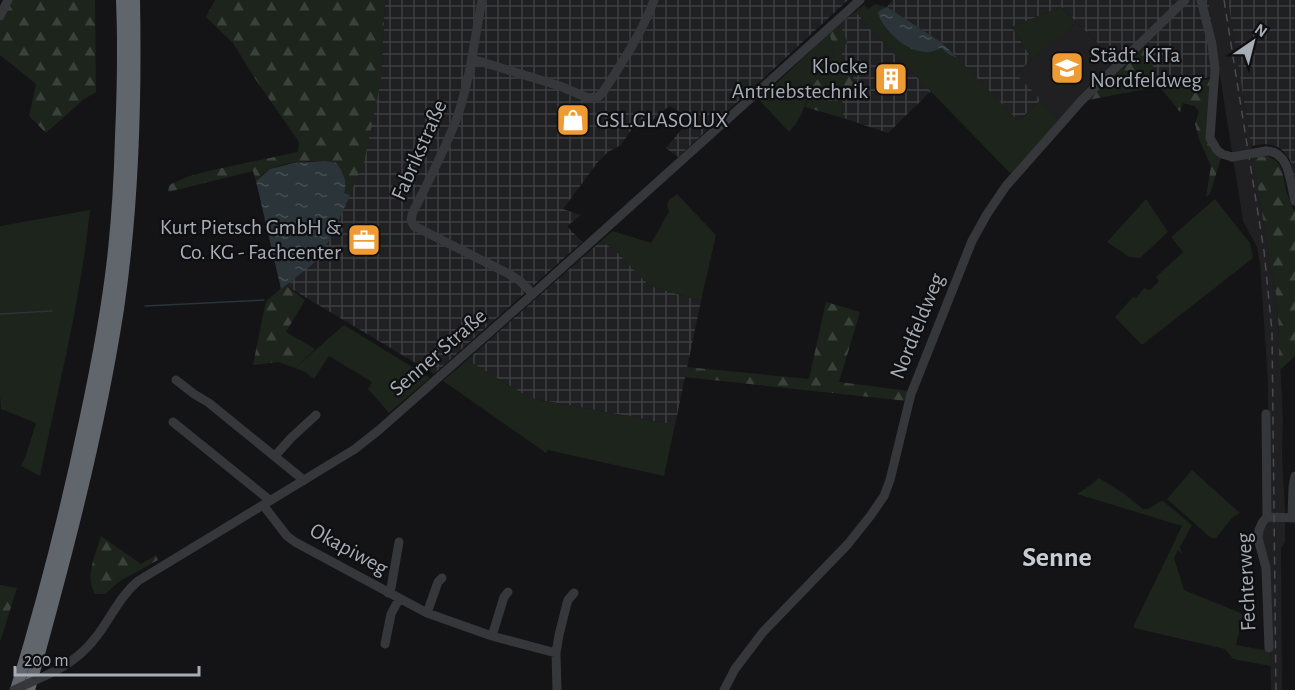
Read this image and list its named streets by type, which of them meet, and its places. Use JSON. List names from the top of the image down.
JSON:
{
  "streets": {
    "street": [
      "Fabrikstraße",
      "Nordfeldweg",
      "Senner Straße",
      "Okapiweg",
      "Fechterweg"
    ]
  },
  "crossings": [
    ["Fabrikstraße", "Senner Straße"],
    ["Senner Straße", "Okapiweg"]
  ],
  "districts": ["Senne"],
  "places": {
    "school or university": ["Städt. KiTa Nordfeldweg"],
    "building": ["Klocke Antriebstechnik"],
    "shop": ["GSL.GLASOLUX"],
    "office": ["Kurt Pietsch GmbH & Co. KG - Fachcenter"]
  },
  "scale_bar": "200 m",
  "north": "top right"
}
